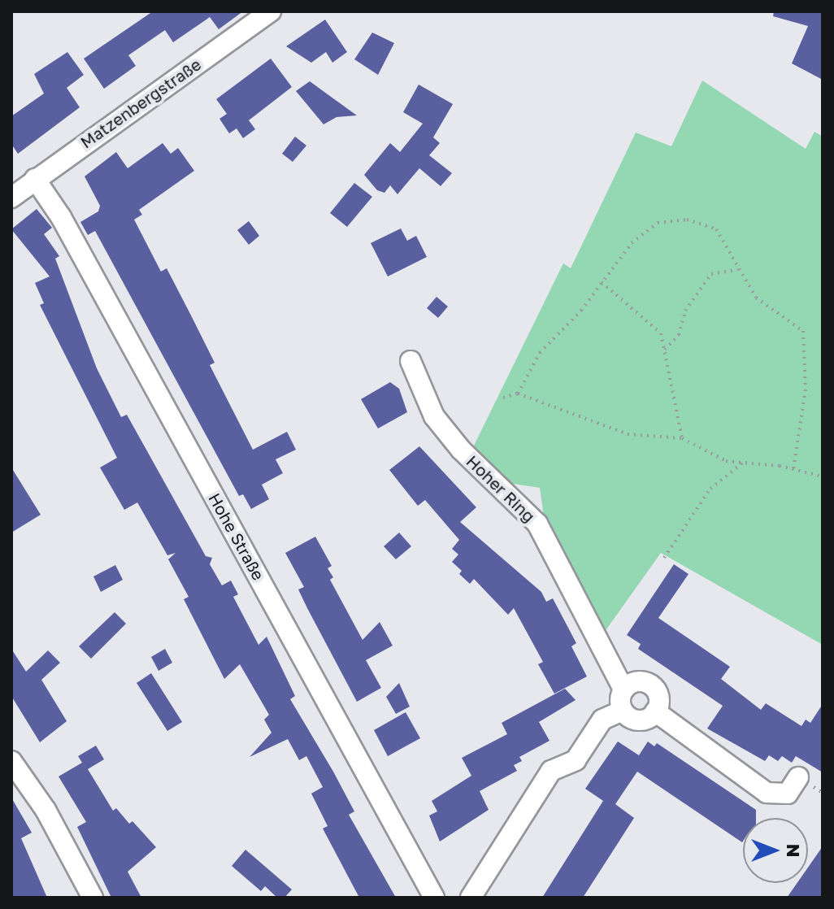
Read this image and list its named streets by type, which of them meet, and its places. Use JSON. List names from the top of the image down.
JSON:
{
  "streets": {
    "street": ["Matzenbergstraße", "Hoher Ring", "Hohe Straße"]
  },
  "crossings": [
    ["Matzenbergstraße", "Hohe Straße"]
  ],
  "north": "right"
}
